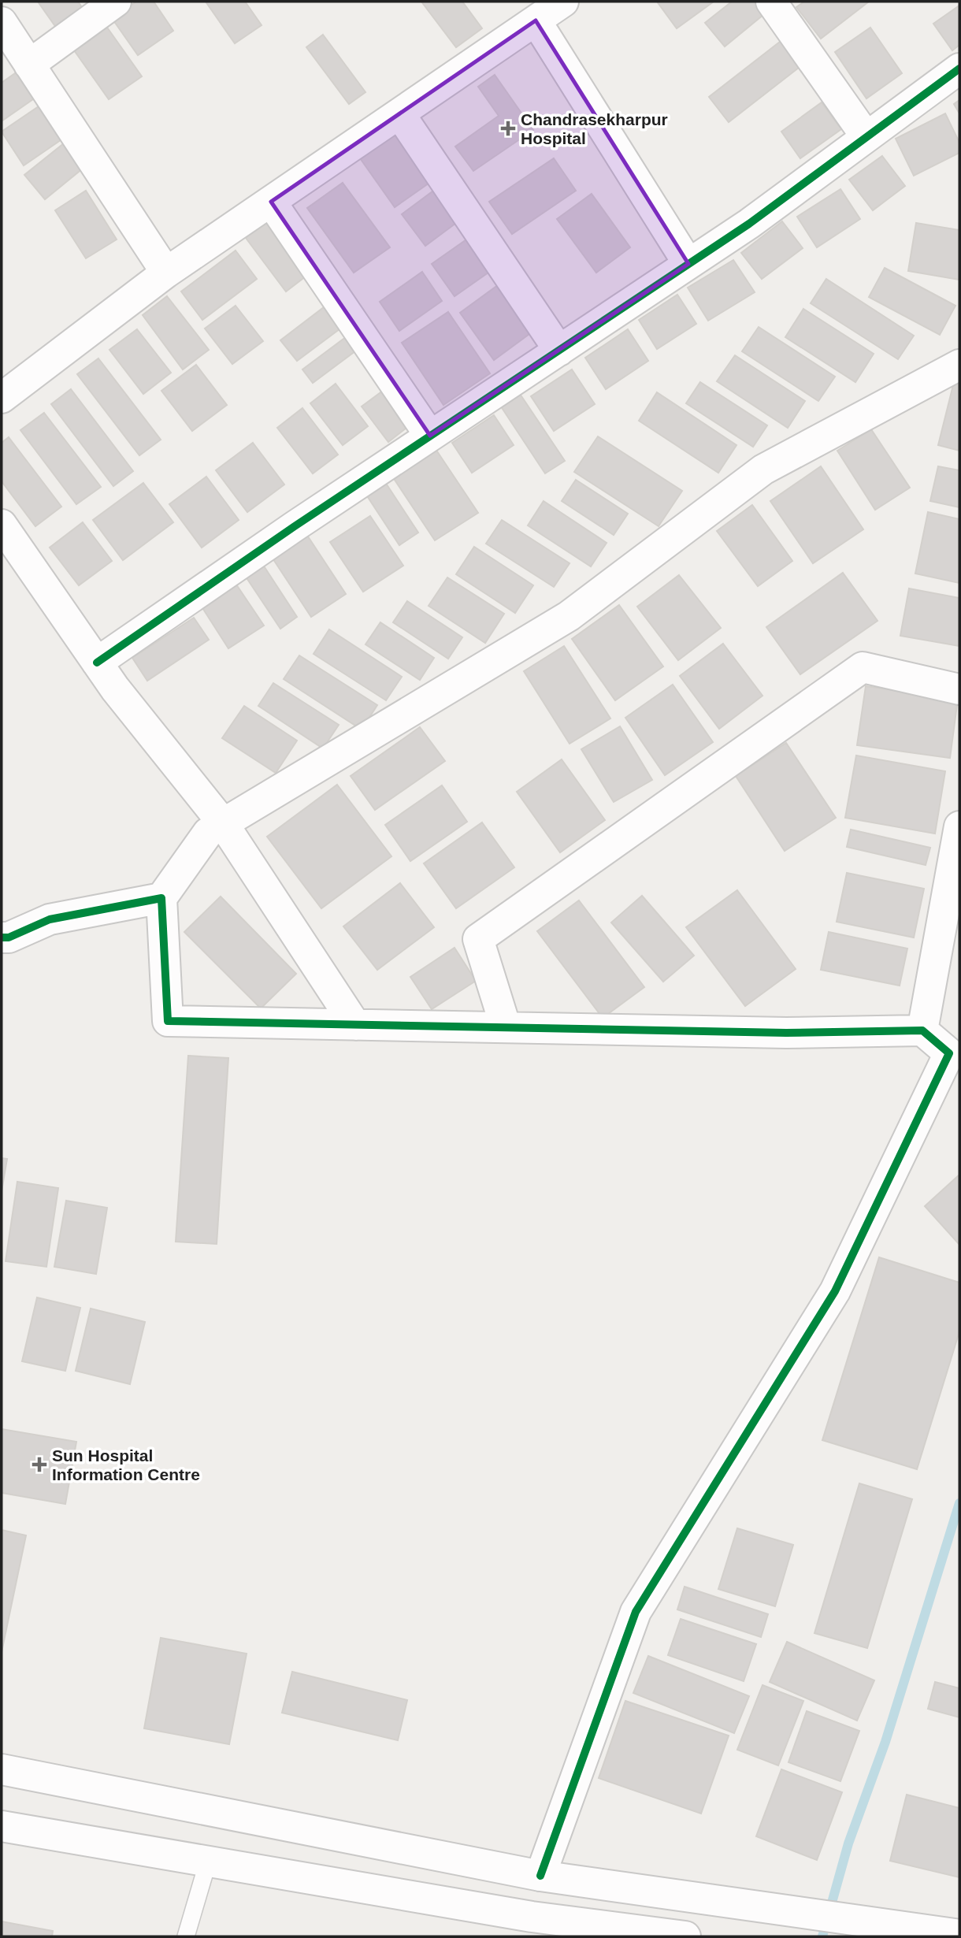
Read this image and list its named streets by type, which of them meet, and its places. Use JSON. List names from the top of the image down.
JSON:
{
  "places": {
    "health": ["Chandrasekharpur Hospital", "Sun Hospital Information Centre"]
  }
}
